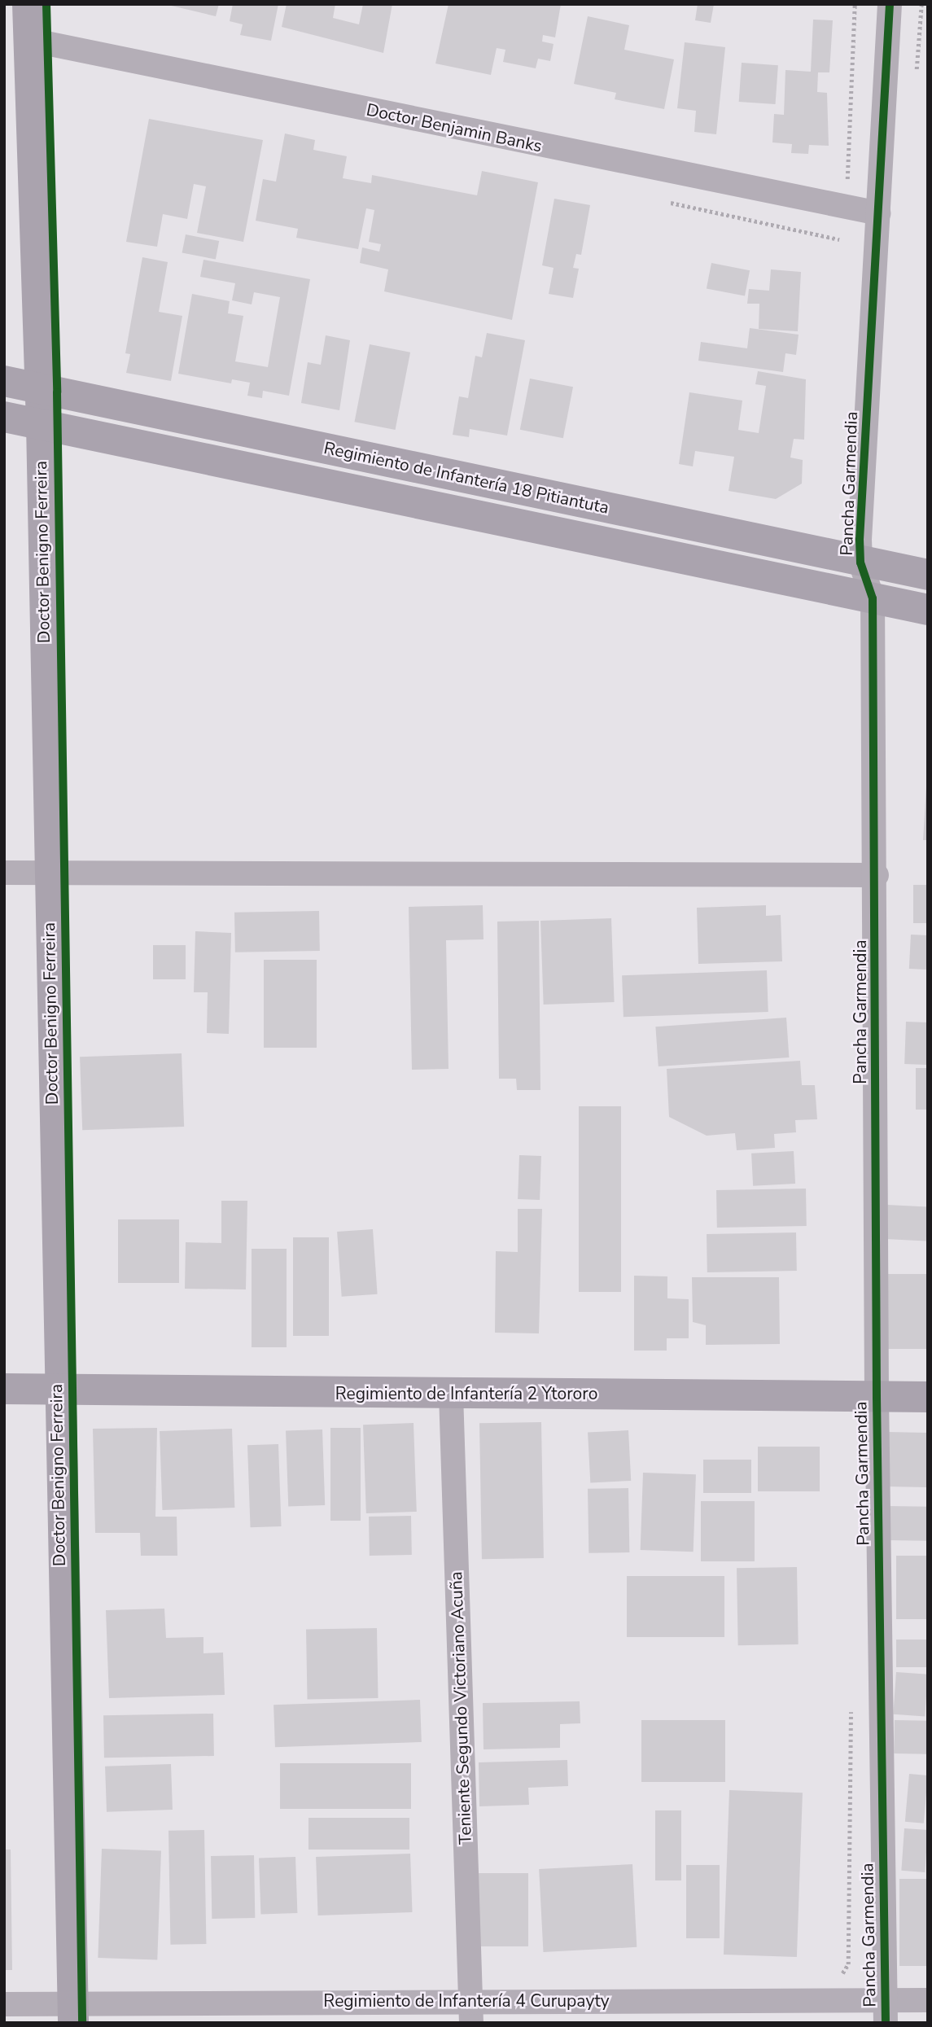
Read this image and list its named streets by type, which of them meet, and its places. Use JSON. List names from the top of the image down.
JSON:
{
  "streets": {
    "street": [
      "Doctor Benjamin Banks",
      "Regimiento de Infantería 18 Pitiantuta",
      "Pancha Garmendia",
      "Doctor Benigno Ferreira",
      "Regimiento de Infantería 2 Ytororo",
      "Teniente Segundo Victoriano Acuña",
      "Regimiento de Infantería 4 Curupayty"
    ]
  },
  "crossings": [
    ["Doctor Benjamin Banks", "Pancha Garmendia"],
    ["Doctor Benjamin Banks", "Doctor Benigno Ferreira"],
    ["Regimiento de Infantería 18 Pitiantuta", "Pancha Garmendia"],
    ["Regimiento de Infantería 18 Pitiantuta", "Doctor Benigno Ferreira"],
    ["Pancha Garmendia", "Regimiento de Infantería 2 Ytororo"],
    ["Pancha Garmendia", "Regimiento de Infantería 4 Curupayty"],
    ["Doctor Benigno Ferreira", "Regimiento de Infantería 2 Ytororo"],
    ["Doctor Benigno Ferreira", "Regimiento de Infantería 4 Curupayty"],
    ["Regimiento de Infantería 2 Ytororo", "Teniente Segundo Victoriano Acuña"],
    ["Teniente Segundo Victoriano Acuña", "Regimiento de Infantería 4 Curupayty"]
  ]
}
